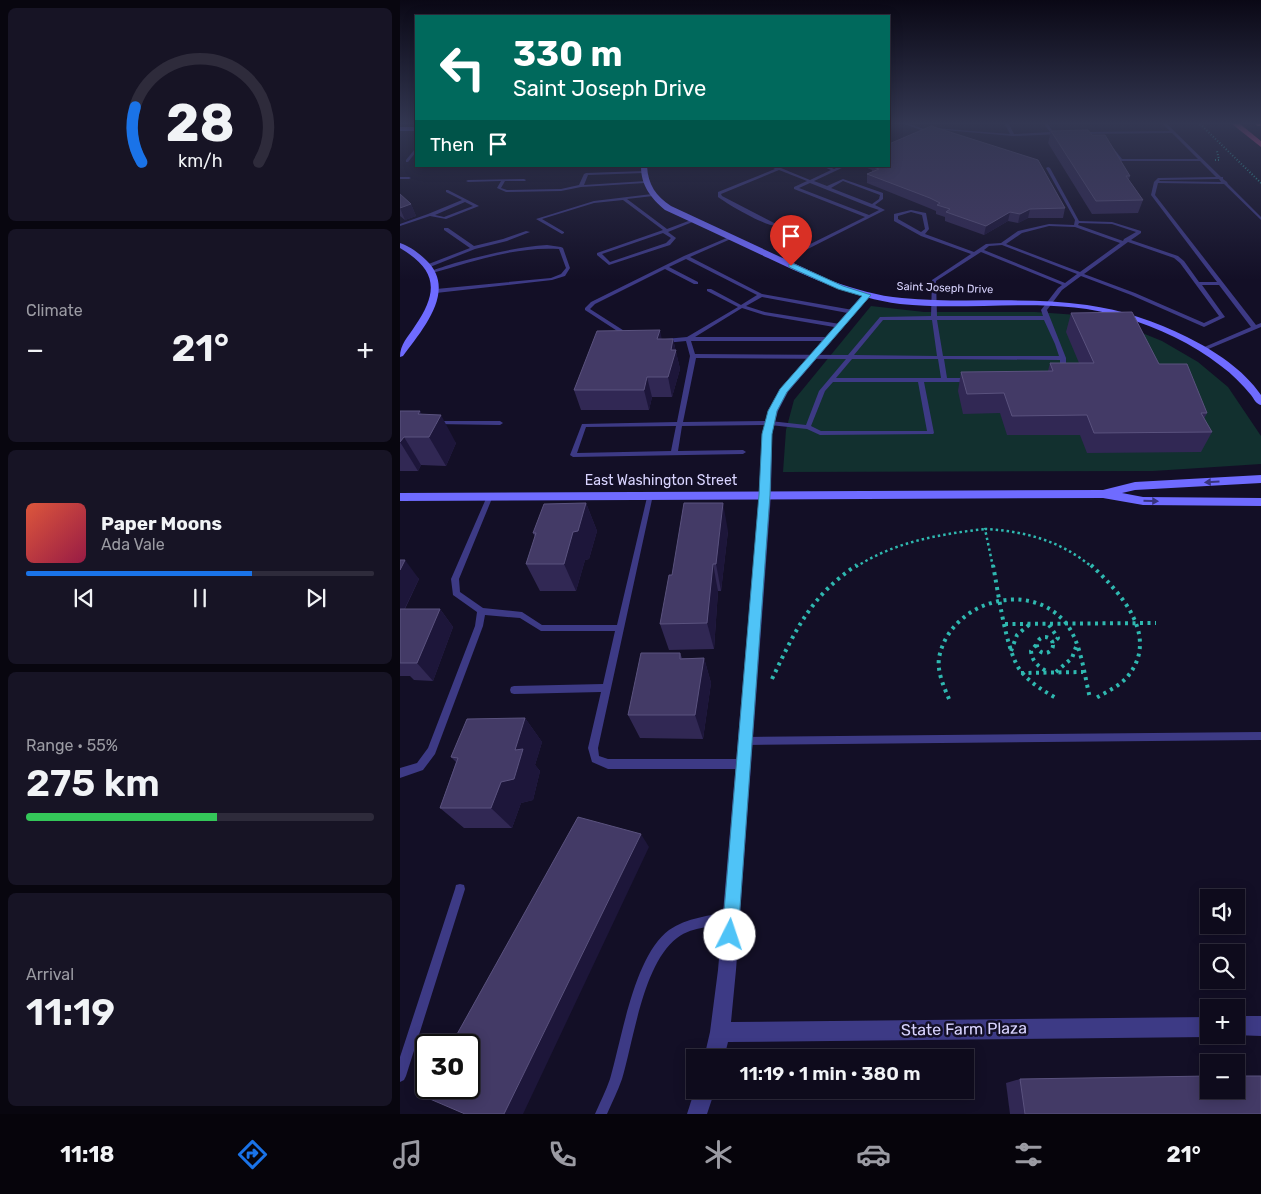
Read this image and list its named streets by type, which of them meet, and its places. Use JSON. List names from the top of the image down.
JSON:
{
  "streets": {
    "main road": ["Saint Joseph Drive", "East Washington Street"],
    "street": ["State Farm Plaza"]
  },
  "page": {
    "turn": ["330 m", "Saint Joseph Drive"],
    "then": "Then",
    "tile": [
      "Climate",
      ["Range · 55%", "275 km"],
      ["Arrival", "11:19"]
    ],
    "heat": ["−", "21°", "+"],
    "song": ["Paper Moons", "Ada Vale"],
    "map_buttons": ["+", "−"],
    "limit": "30",
    "trip": "11:19 · 1 min · 380 m",
    "tabs": ["11:18", "21°"],
    "gauge": ["28", "km/h"]
  }
}
